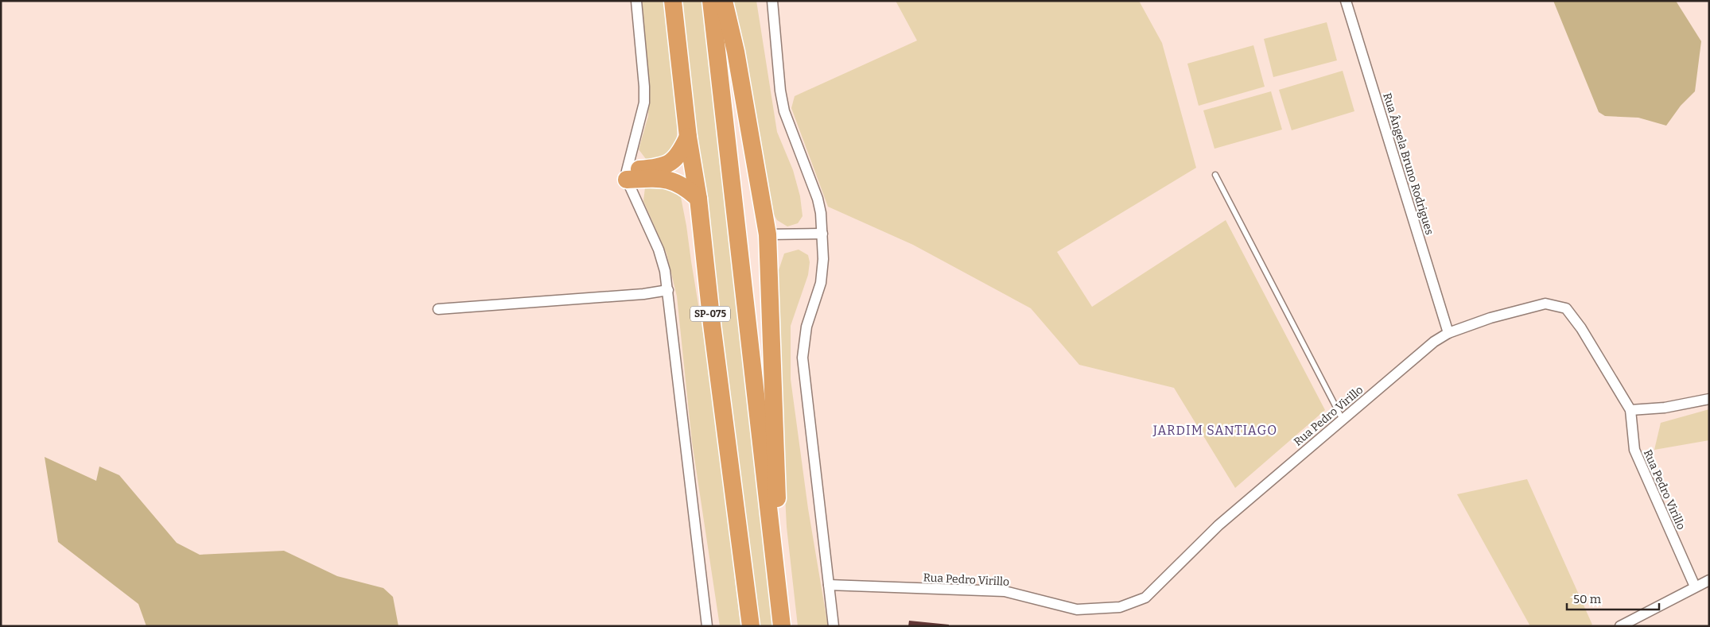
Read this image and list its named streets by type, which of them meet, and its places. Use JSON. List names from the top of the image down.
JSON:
{
  "streets": {
    "highway": ["SP-075"],
    "street": ["Rua Ângela Bruno Rodrigues", "Rua Pedro Virillo"]
  },
  "crossings": [
    ["Rua Ângela Bruno Rodrigues", "Rua Pedro Virillo"]
  ],
  "districts": ["JARDIM SANTIAGO"],
  "scale_bar": "50 m"
}
